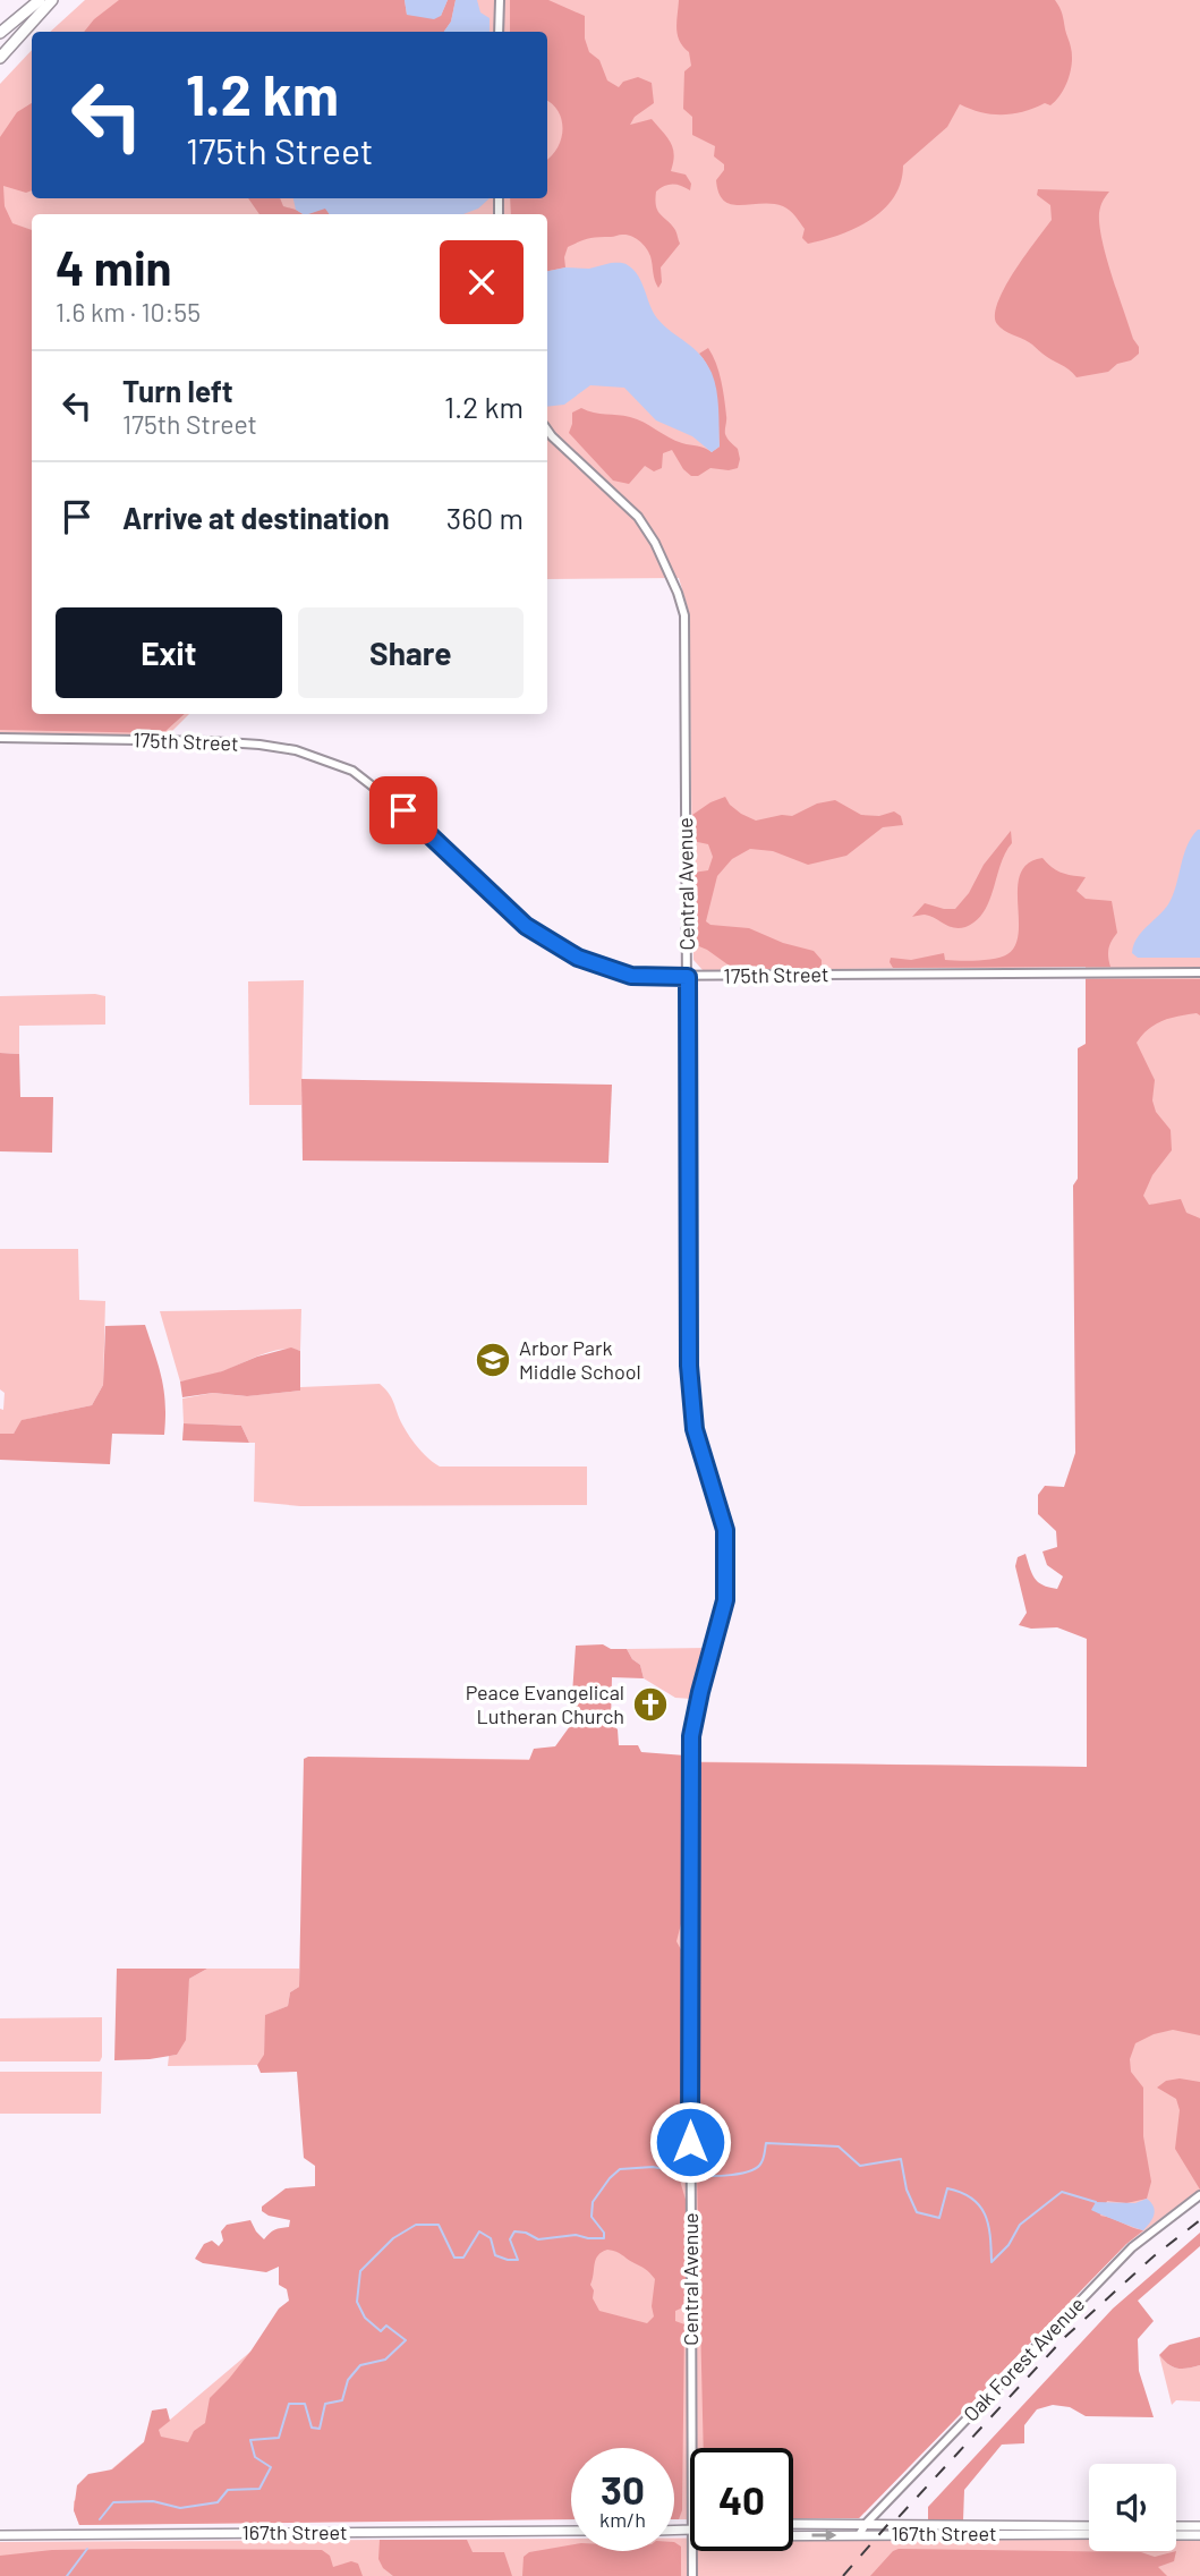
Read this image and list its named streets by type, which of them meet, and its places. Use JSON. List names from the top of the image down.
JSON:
{
  "streets": {
    "main road": ["167th Street"],
    "street": ["175th Street", "Central Avenue", "Oak Forest Avenue"]
  },
  "crossings": [
    ["175th Street", "Central Avenue"],
    ["Oak Forest Avenue", "167th Street"]
  ],
  "places": {
    "school or university": ["Arbor Park Middle School"],
    "church": ["Peace Evangelical Lutheran Church"]
  },
  "page": {
    "turn": ["1.2 km", "175th Street"],
    "heading": ["4 min", "1.6 km · 10:55"],
    "list": [
      {
        "name": "Turn left",
        "note": "175th Street",
        "value": "1.2 km"
      },
      {
        "name": "Arrive at destination",
        "value": "360 m"
      }
    ],
    "buttons": ["Exit", "Share"],
    "speed": "30 km/h",
    "limit": "40"
  }
}
